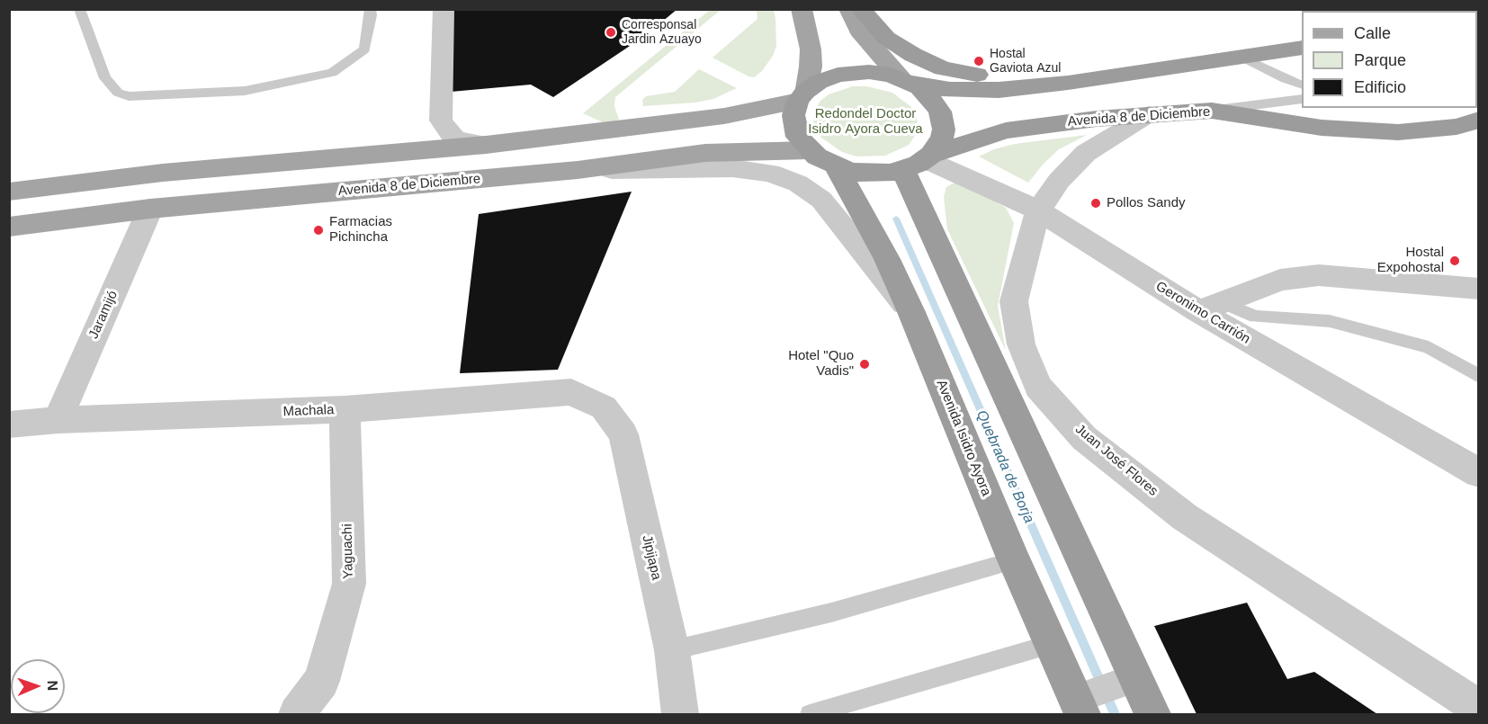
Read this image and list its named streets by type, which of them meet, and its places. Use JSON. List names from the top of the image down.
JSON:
{
  "streets": {
    "highway": ["Avenida 8 de Diciembre", "Avenida Isidro Ayora"],
    "street": [
      "Geronimo Carrión",
      "Jaramijó",
      "Machala",
      "Juan José Flores",
      "Yaguachi",
      "Jipijapa"
    ]
  },
  "crossings": [
    ["Avenida 8 de Diciembre", "Geronimo Carrión"],
    ["Avenida 8 de Diciembre", "Jaramijó"],
    ["Avenida 8 de Diciembre", "Avenida Isidro Ayora"],
    ["Avenida 8 de Diciembre", "Juan José Flores"],
    ["Geronimo Carrión", "Avenida Isidro Ayora"],
    ["Geronimo Carrión", "Juan José Flores"],
    ["Jaramijó", "Machala"],
    ["Machala", "Yaguachi"],
    ["Machala", "Jipijapa"]
  ],
  "water": ["Quebrada de Borja"],
  "parks": ["Redondel Doctor Isidro Ayora Cueva"],
  "places": [
    "Corresponsal Jardin Azuayo",
    "Hostal Gaviota Azul",
    "Pollos Sandy",
    "Farmacias Pichincha",
    "Hostal Expohostal",
    "Hotel \"Quo Vadis\""
  ],
  "legend": ["Calle", "Parque", "Edificio"],
  "north": "right"
}
